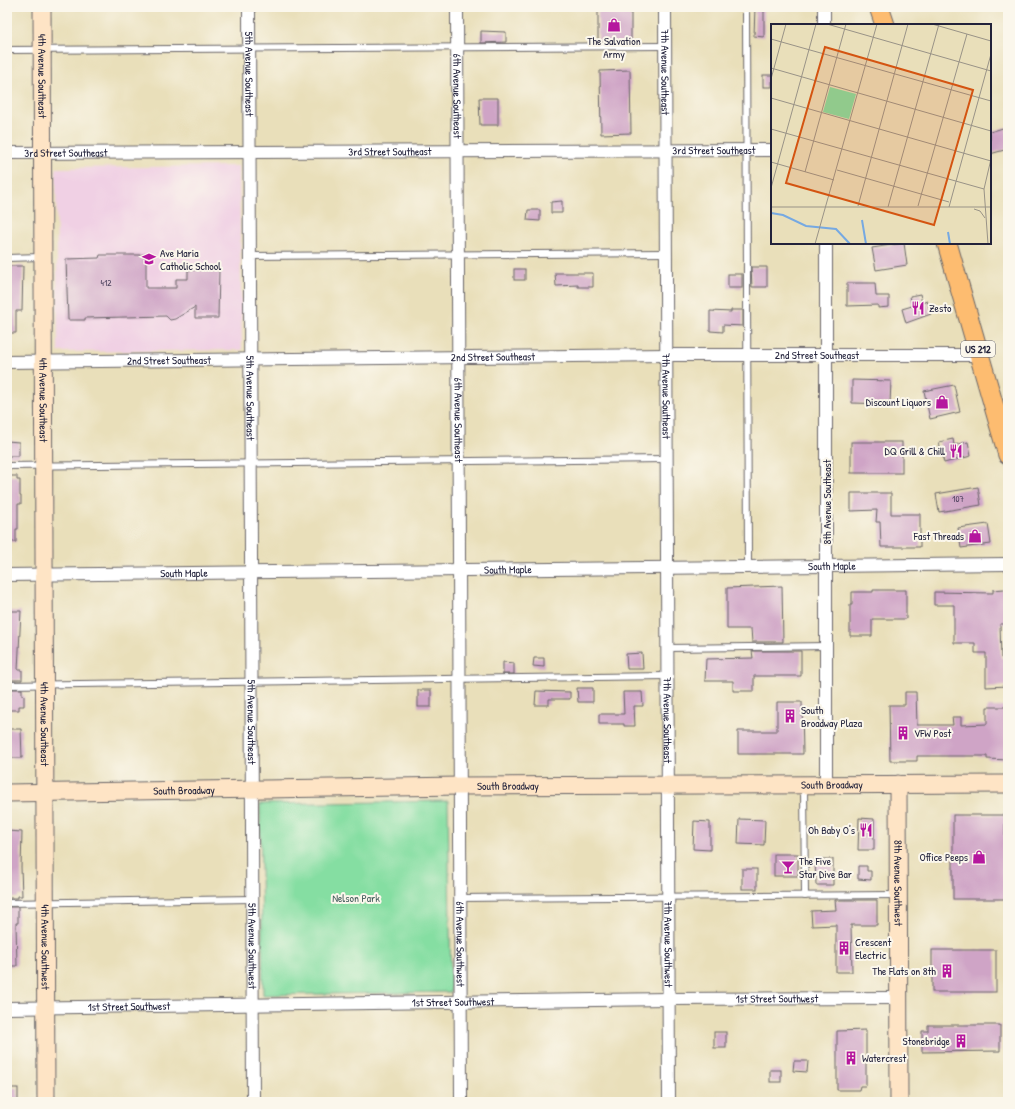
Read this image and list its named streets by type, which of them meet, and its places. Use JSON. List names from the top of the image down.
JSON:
{
  "streets": {
    "main road": ["US 212"],
    "street": [
      "7th Avenue Southeast",
      "5th Avenue Southeast",
      "4th Avenue Southeast",
      "6th Avenue Southeast",
      "3rd Street Southeast",
      "2nd Street Southeast",
      "8th Avenue Southeast",
      "South Maple",
      "South Broadway",
      "8th Avenue Southwest",
      "6th Avenue Southwest",
      "7th Avenue Southwest",
      "5th Avenue Southwest",
      "4th Avenue Southwest",
      "1st Street Southwest"
    ]
  },
  "crossings": [
    ["7th Avenue Southeast", "3rd Street Southeast"],
    ["7th Avenue Southeast", "2nd Street Southeast"],
    ["7th Avenue Southeast", "South Maple"],
    ["7th Avenue Southeast", "South Broadway"],
    ["7th Avenue Southeast", "7th Avenue Southwest"],
    ["5th Avenue Southeast", "3rd Street Southeast"],
    ["5th Avenue Southeast", "2nd Street Southeast"],
    ["5th Avenue Southeast", "South Maple"],
    ["5th Avenue Southeast", "South Broadway"],
    ["5th Avenue Southeast", "5th Avenue Southwest"],
    ["4th Avenue Southeast", "3rd Street Southeast"],
    ["4th Avenue Southeast", "2nd Street Southeast"],
    ["4th Avenue Southeast", "South Maple"],
    ["4th Avenue Southeast", "South Broadway"],
    ["4th Avenue Southeast", "4th Avenue Southwest"],
    ["6th Avenue Southeast", "3rd Street Southeast"],
    ["6th Avenue Southeast", "2nd Street Southeast"],
    ["6th Avenue Southeast", "South Maple"],
    ["6th Avenue Southeast", "South Broadway"],
    ["6th Avenue Southeast", "6th Avenue Southwest"],
    ["US 212", "2nd Street Southeast"],
    ["2nd Street Southeast", "8th Avenue Southeast"],
    ["8th Avenue Southeast", "South Maple"],
    ["8th Avenue Southeast", "South Broadway"],
    ["South Broadway", "8th Avenue Southwest"],
    ["South Broadway", "6th Avenue Southwest"],
    ["South Broadway", "7th Avenue Southwest"],
    ["South Broadway", "5th Avenue Southwest"],
    ["South Broadway", "4th Avenue Southwest"],
    ["8th Avenue Southwest", "1st Street Southwest"],
    ["6th Avenue Southwest", "1st Street Southwest"],
    ["7th Avenue Southwest", "1st Street Southwest"],
    ["5th Avenue Southwest", "1st Street Southwest"],
    ["4th Avenue Southwest", "1st Street Southwest"]
  ],
  "parks": ["Nelson Park"],
  "places": {
    "shop": [
      "The Salvation Army",
      "Discount Liquors",
      "Fast Threads",
      "Office Peeps"
    ],
    "school or university": ["Ave Maria Catholic School"],
    "restaurant": ["Zesto", "DQ Grill & Chill", "Oh Baby O's"],
    "building": [
      "South Broadway Plaza",
      "VFW Post",
      "Crescent Electric",
      "The Flats on 8th",
      "Stonebridge",
      "Watercrest"
    ],
    "bar": ["The Five Star Dive Bar"]
  },
  "house_numbers": ["412", "107"]
}
